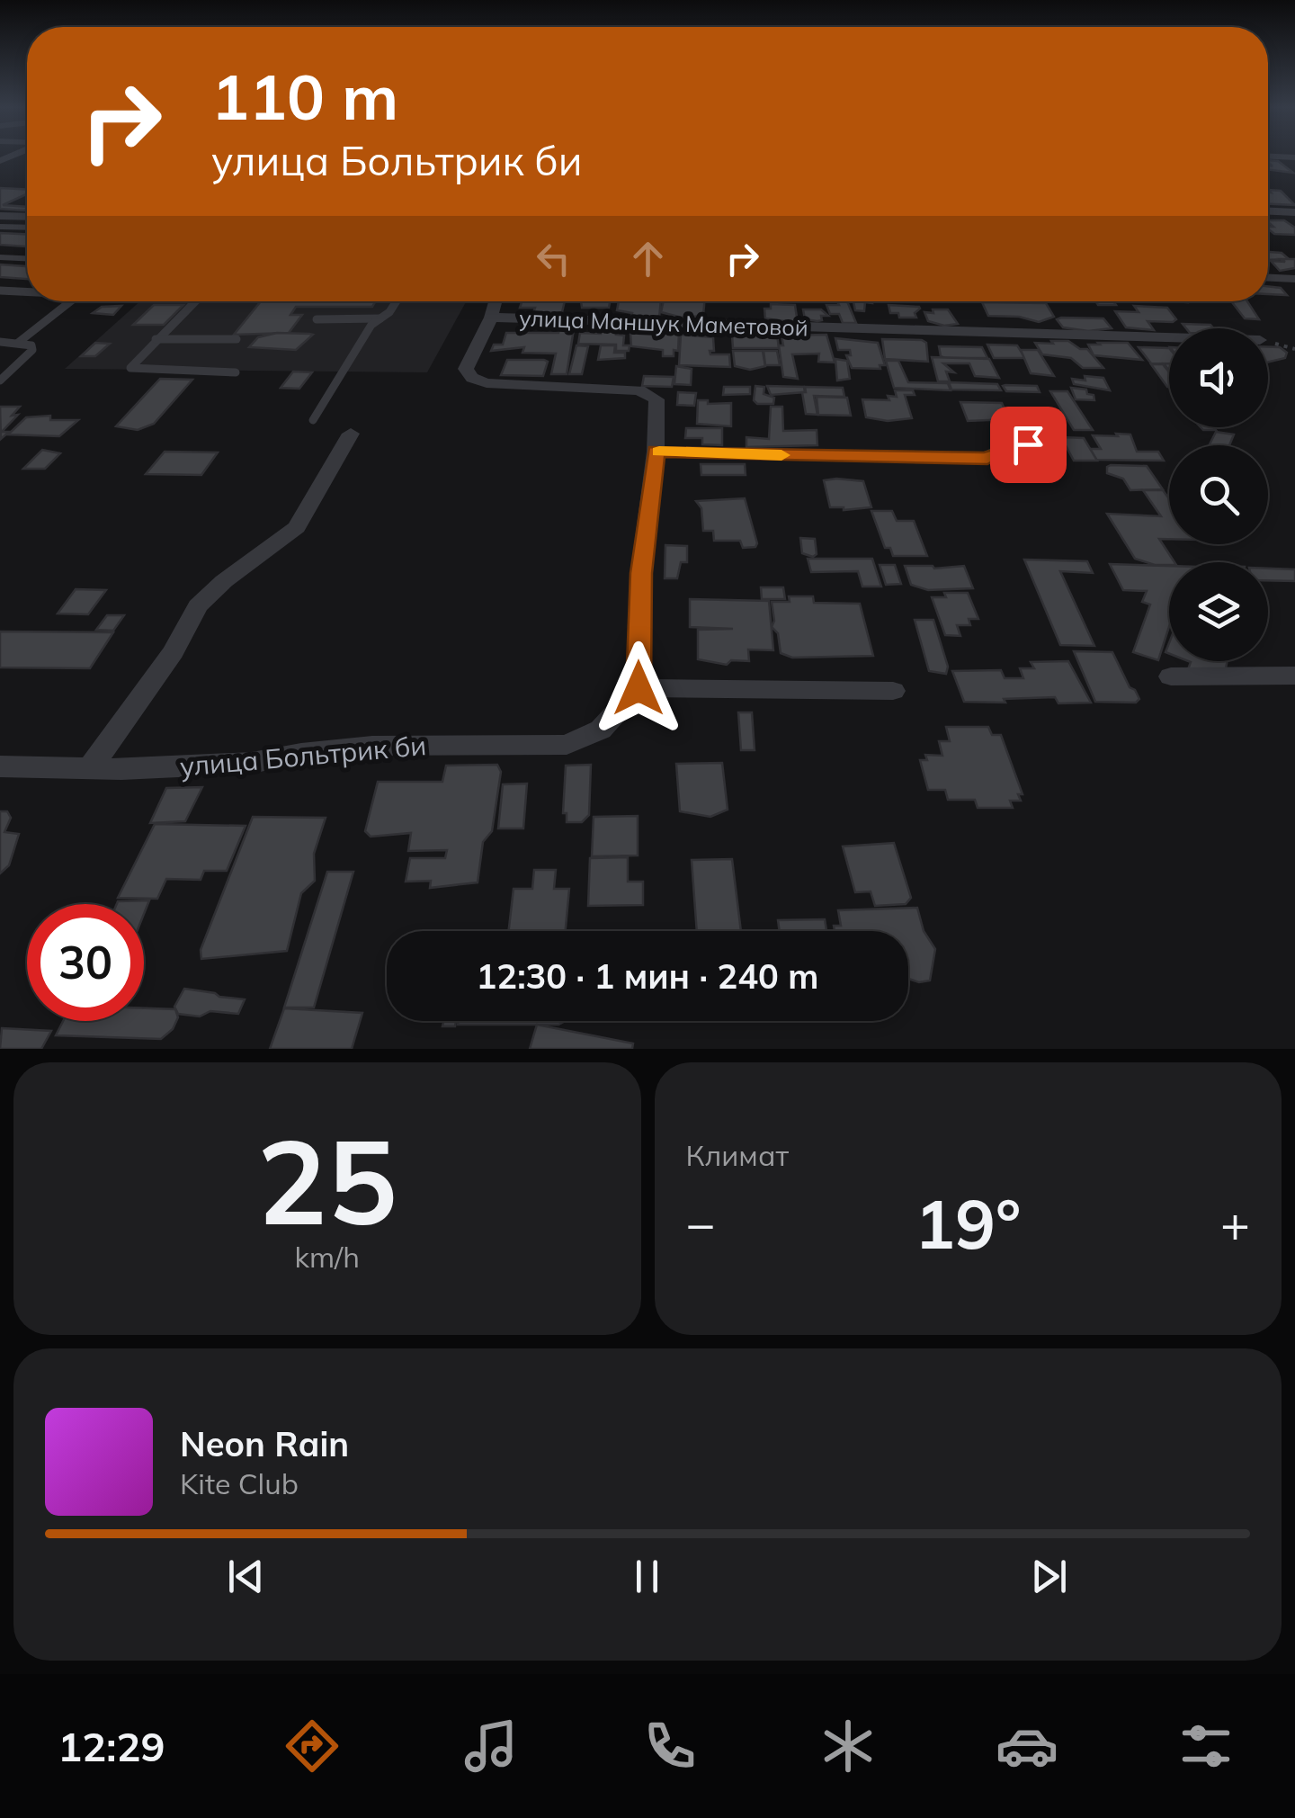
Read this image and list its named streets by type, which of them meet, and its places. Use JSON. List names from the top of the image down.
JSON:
{
  "streets": {
    "street": ["улица Маншук Маметовой", "улица Больтрик би"]
  },
  "crossings": [
    ["улица Маншук Маметовой", "улица Больтрик би"]
  ],
  "page": {
    "turn": ["110 m", "улица Больтрик би"],
    "limit": "30",
    "trip": "12:30 · 1 мин · 240 m",
    "tile": [
      ["25", "km/h"],
      "Климат"
    ],
    "heat": ["−", "19°", "+"],
    "song": ["Neon Rain", "Kite Club"],
    "tabs": "12:29"
  }
}
